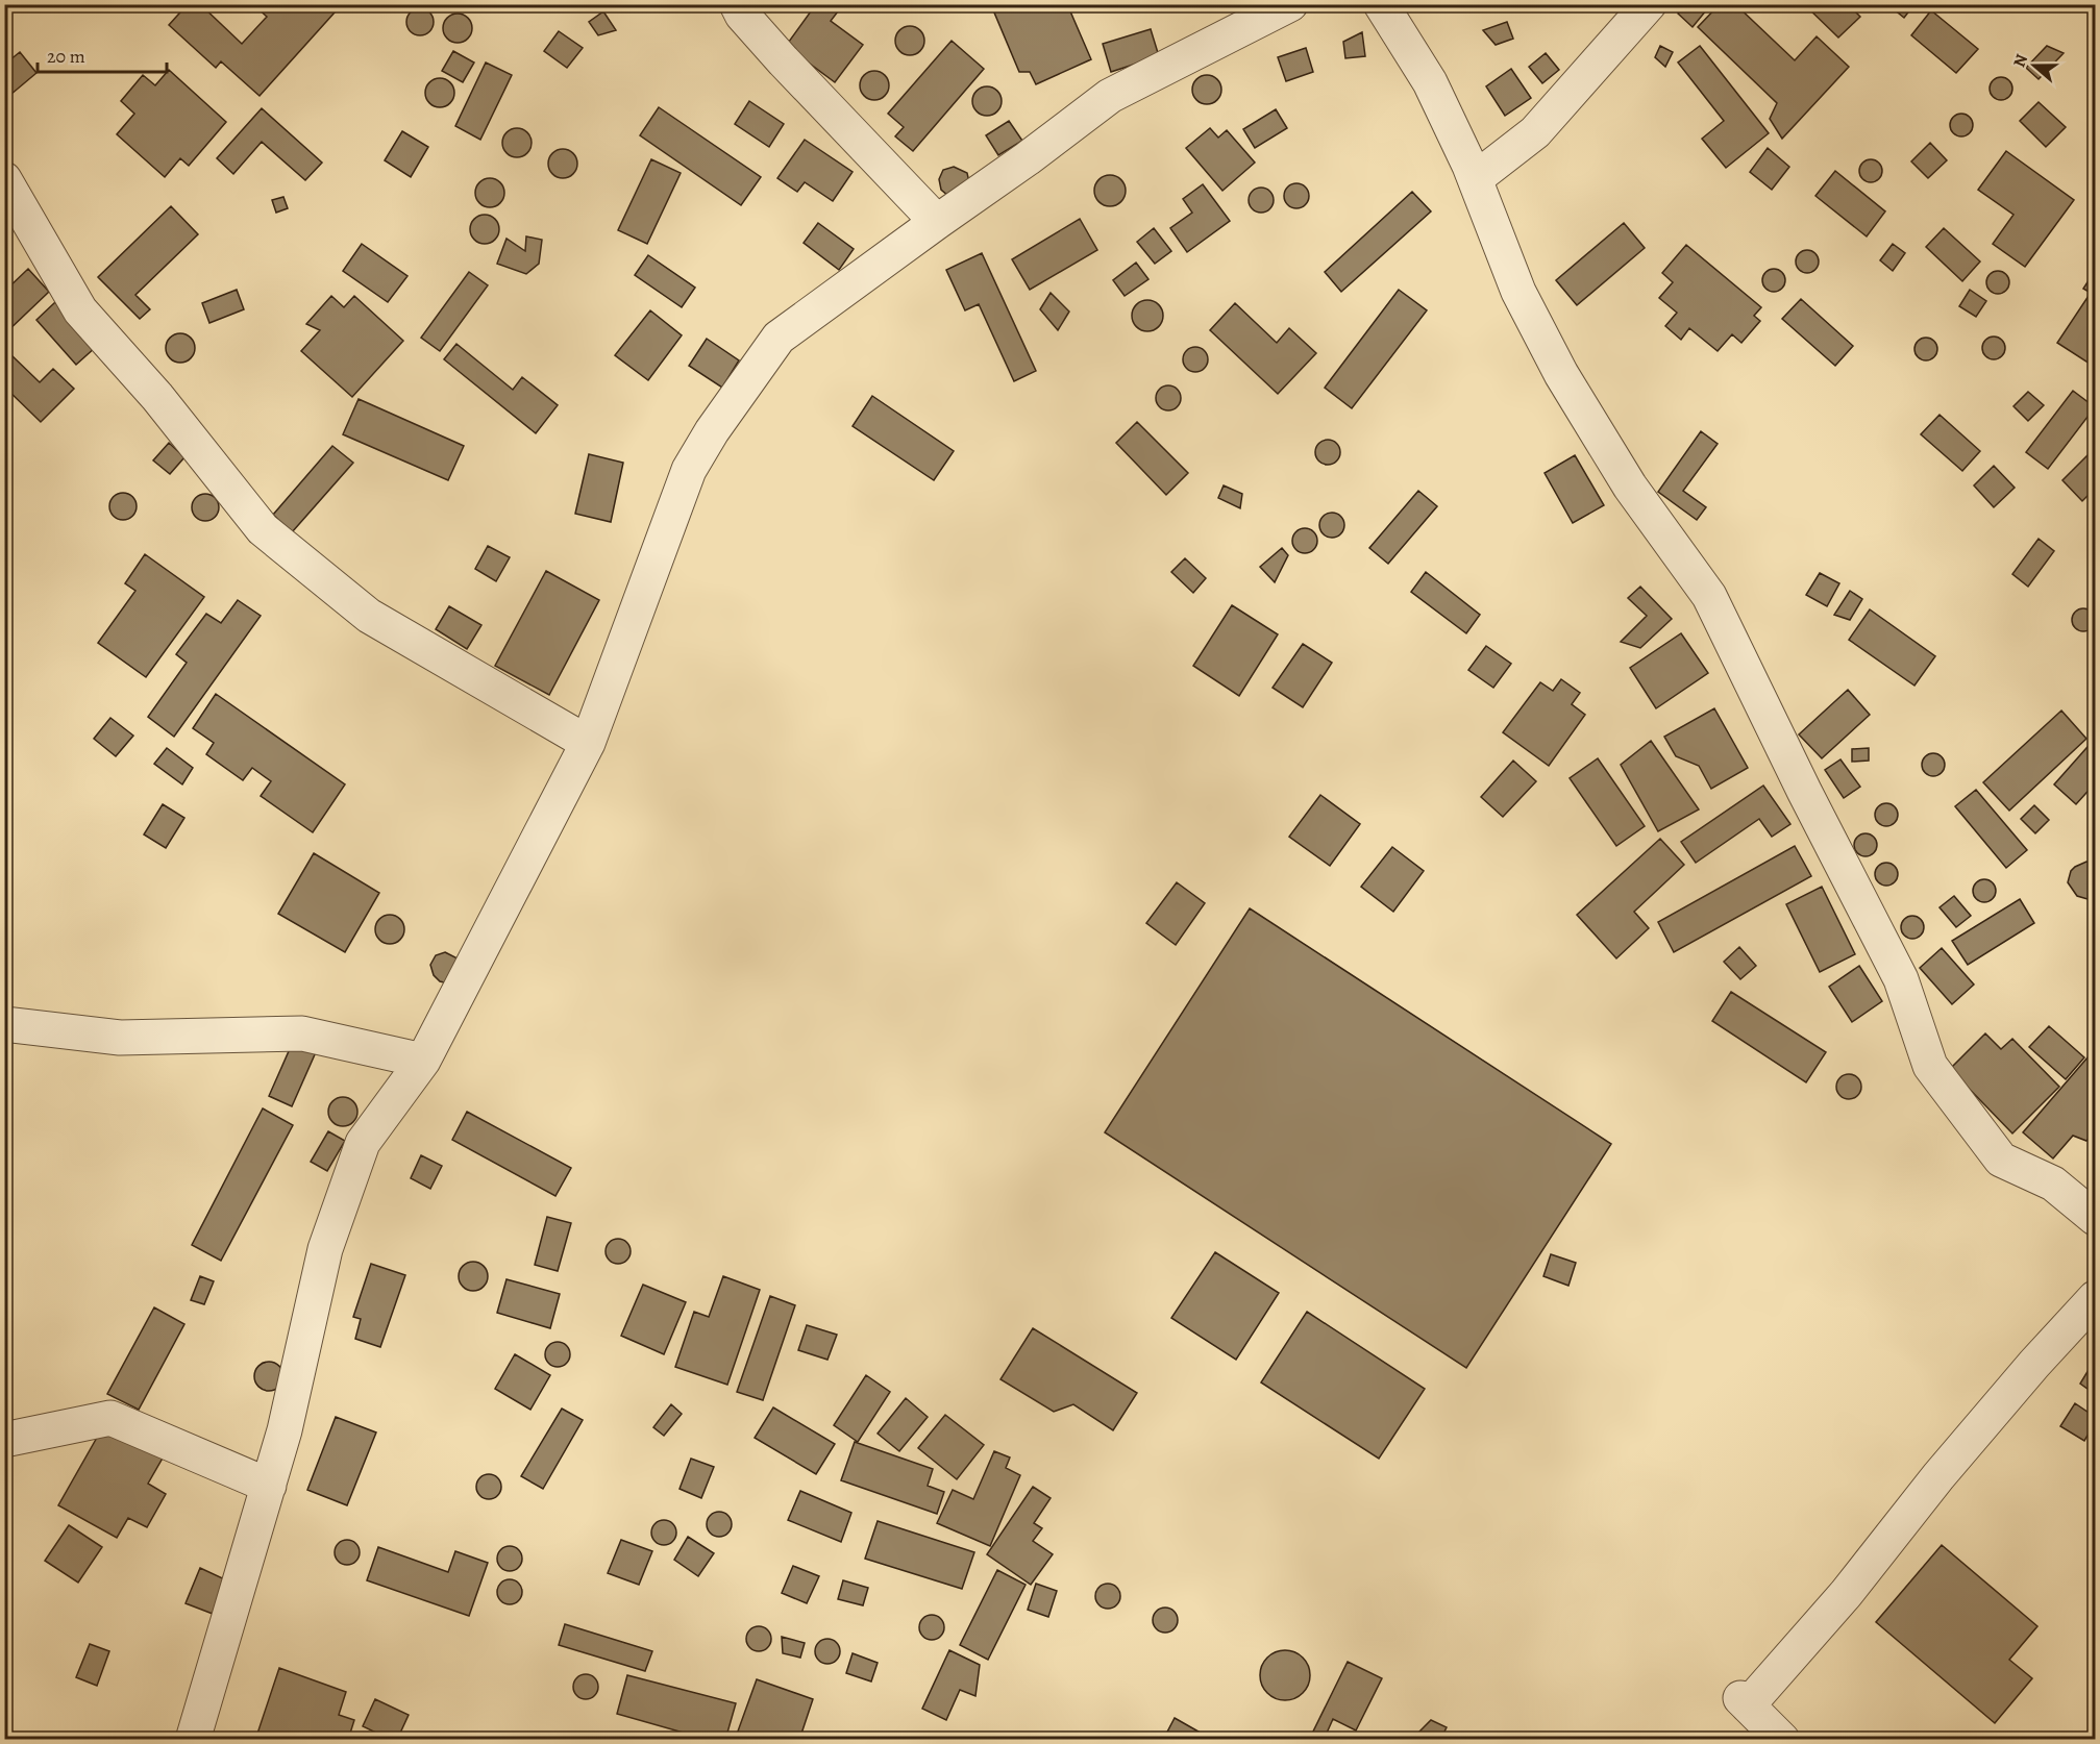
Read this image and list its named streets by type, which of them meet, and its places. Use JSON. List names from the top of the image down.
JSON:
{
  "scale_bar": "20 m",
  "north": "left"
}
